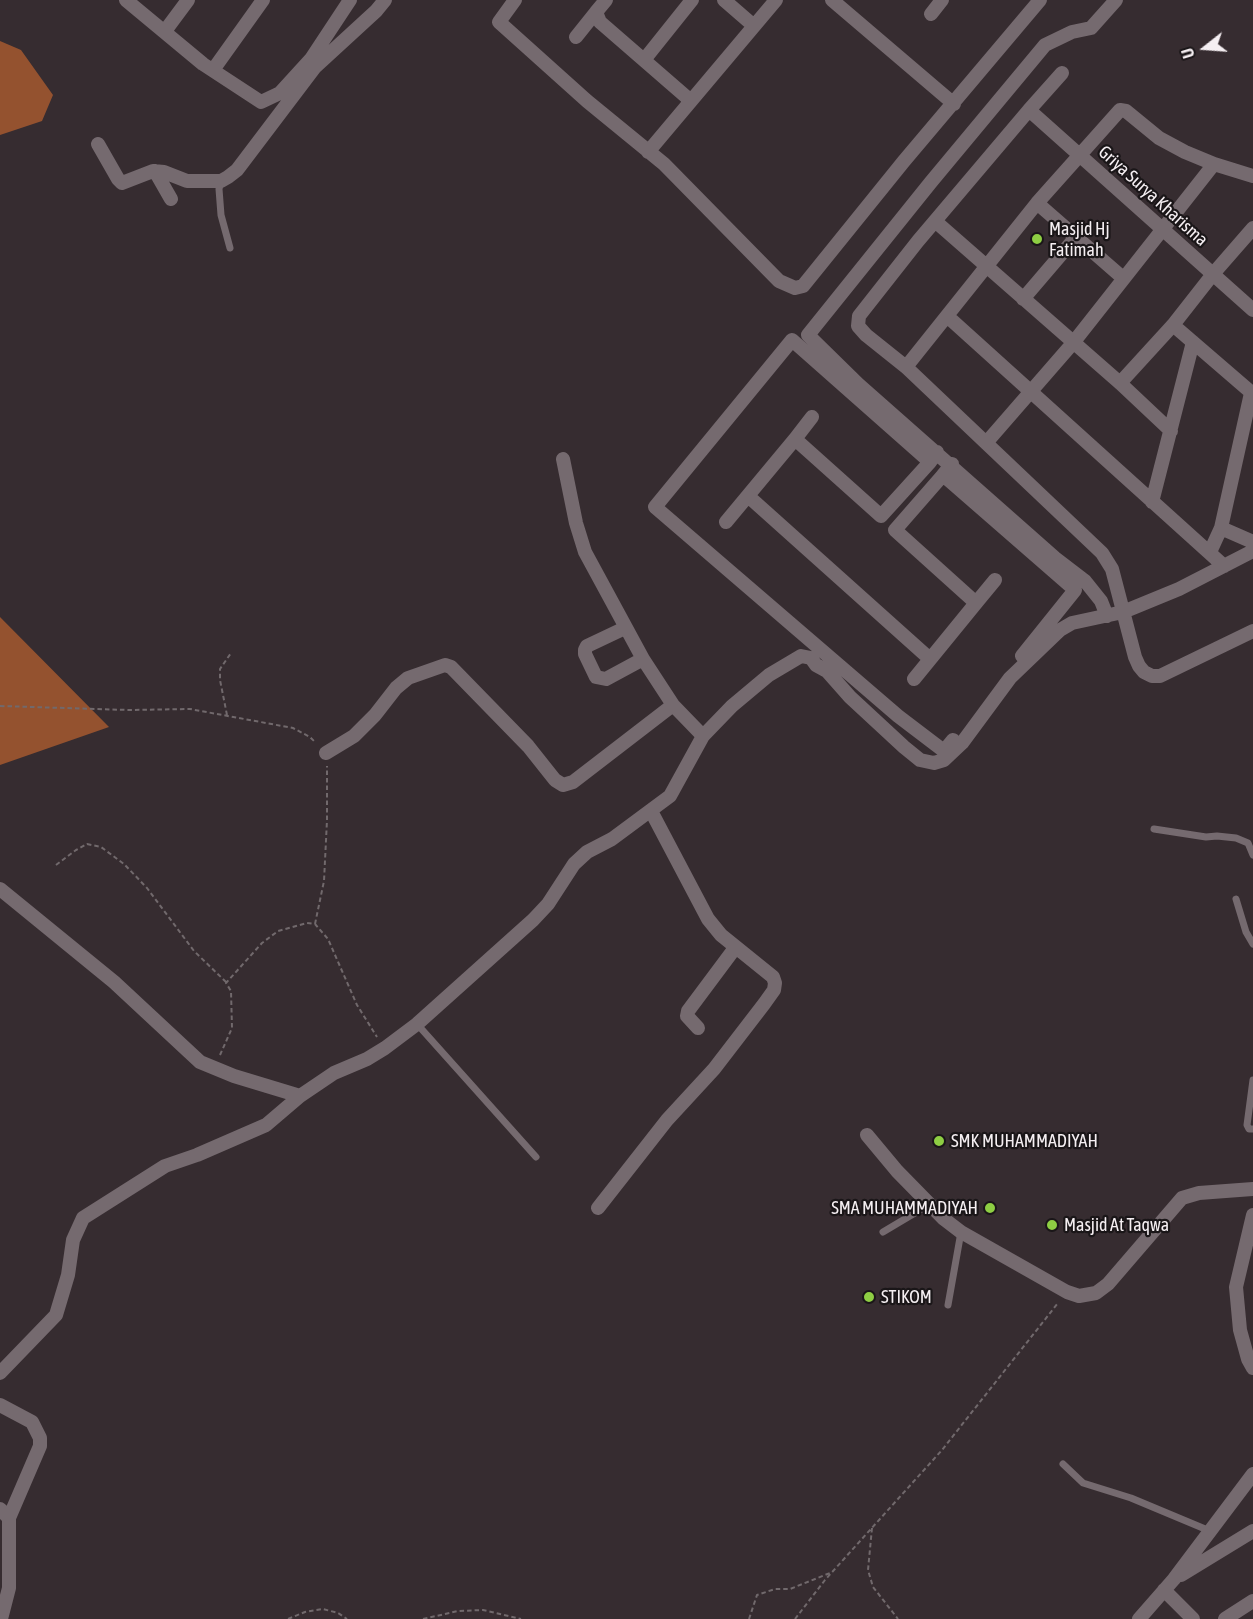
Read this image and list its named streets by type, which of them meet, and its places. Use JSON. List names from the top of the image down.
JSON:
{
  "streets": {
    "street": ["Griya Surya Kharisma"]
  },
  "places": [
    "Masjid Hj Fatimah",
    "SMK MUHAMMADIYAH",
    "SMA MUHAMMADIYAH",
    "Masjid At Taqwa",
    "STIKOM"
  ],
  "north": "left"
}
